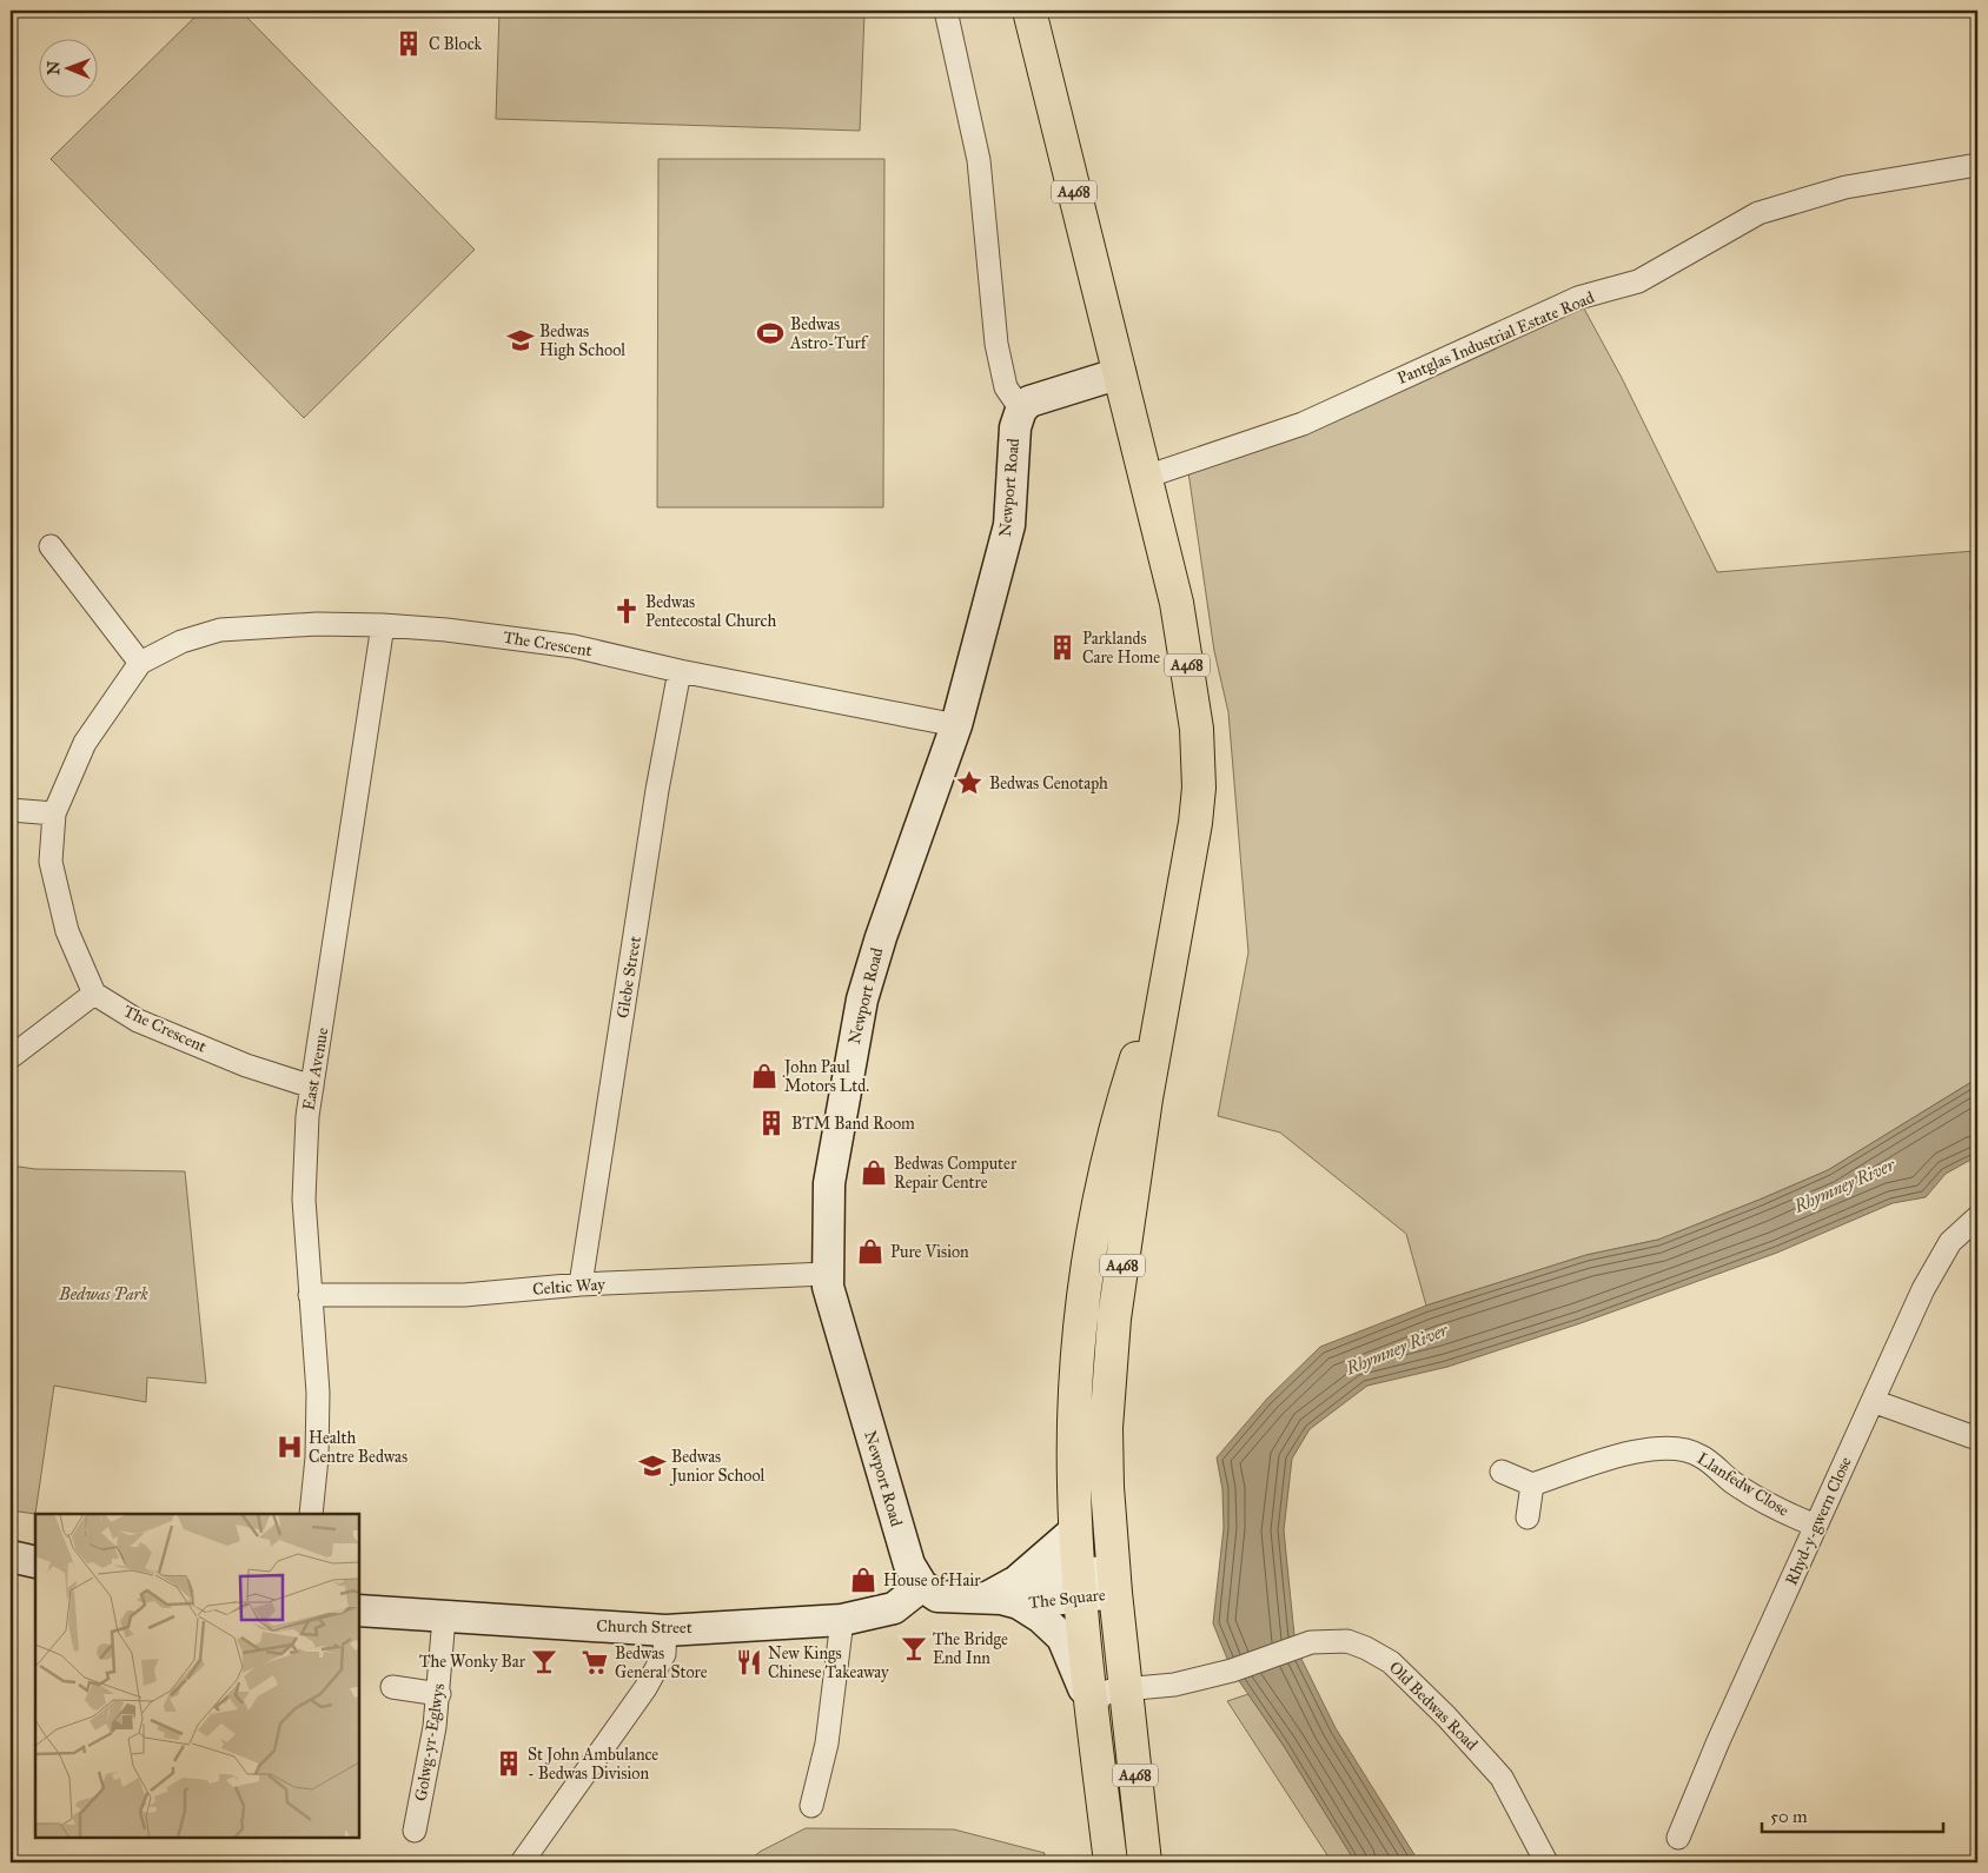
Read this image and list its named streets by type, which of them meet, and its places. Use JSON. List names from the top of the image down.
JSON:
{
  "streets": {
    "main road": ["A468"],
    "street": [
      "Pantglas Industrial Estate Road",
      "Newport Road",
      "The Crescent",
      "Glebe Street",
      "East Avenue",
      "Celtic Way",
      "Llanfedw Close",
      "Rhyd-y-gwern Close",
      "The Square",
      "Church Street",
      "Old Bedwas Road",
      "Golwg-yr-Eglwys"
    ]
  },
  "crossings": [
    ["A468", "Pantglas Industrial Estate Road"],
    ["A468", "The Square"],
    ["A468", "Old Bedwas Road"],
    ["Newport Road", "The Crescent"],
    ["Newport Road", "Celtic Way"],
    ["Newport Road", "Church Street"],
    ["The Crescent", "Glebe Street"],
    ["The Crescent", "East Avenue"],
    ["Glebe Street", "Celtic Way"],
    ["East Avenue", "Celtic Way"],
    ["Llanfedw Close", "Rhyd-y-gwern Close"],
    ["Church Street", "Golwg-yr-Eglwys"]
  ],
  "water": ["Rhymney River"],
  "parks": ["Bedwas Park"],
  "places": {
    "building": [
      "C Block",
      "Parklands Care Home",
      "BTM Band Room",
      "St John Ambulance - Bedwas Division"
    ],
    "sports": ["Bedwas Astro-Turf"],
    "school or university": ["Bedwas High School", "Bedwas Junior School"],
    "church": ["Bedwas Pentecostal Church"],
    "place": ["Bedwas Cenotaph"],
    "shop": [
      "John Paul Motors Ltd.",
      "Bedwas Computer Repair Centre",
      "Pure Vision",
      "House of Hair"
    ],
    "hospital": ["Health Centre Bedwas"],
    "bar": ["The Bridge End Inn", "The Wonky Bar"],
    "supermarket": ["Bedwas General Store"],
    "restaurant": ["New Kings Chinese Takeaway"]
  },
  "scale_bar": "50 m",
  "north": "left"
}
